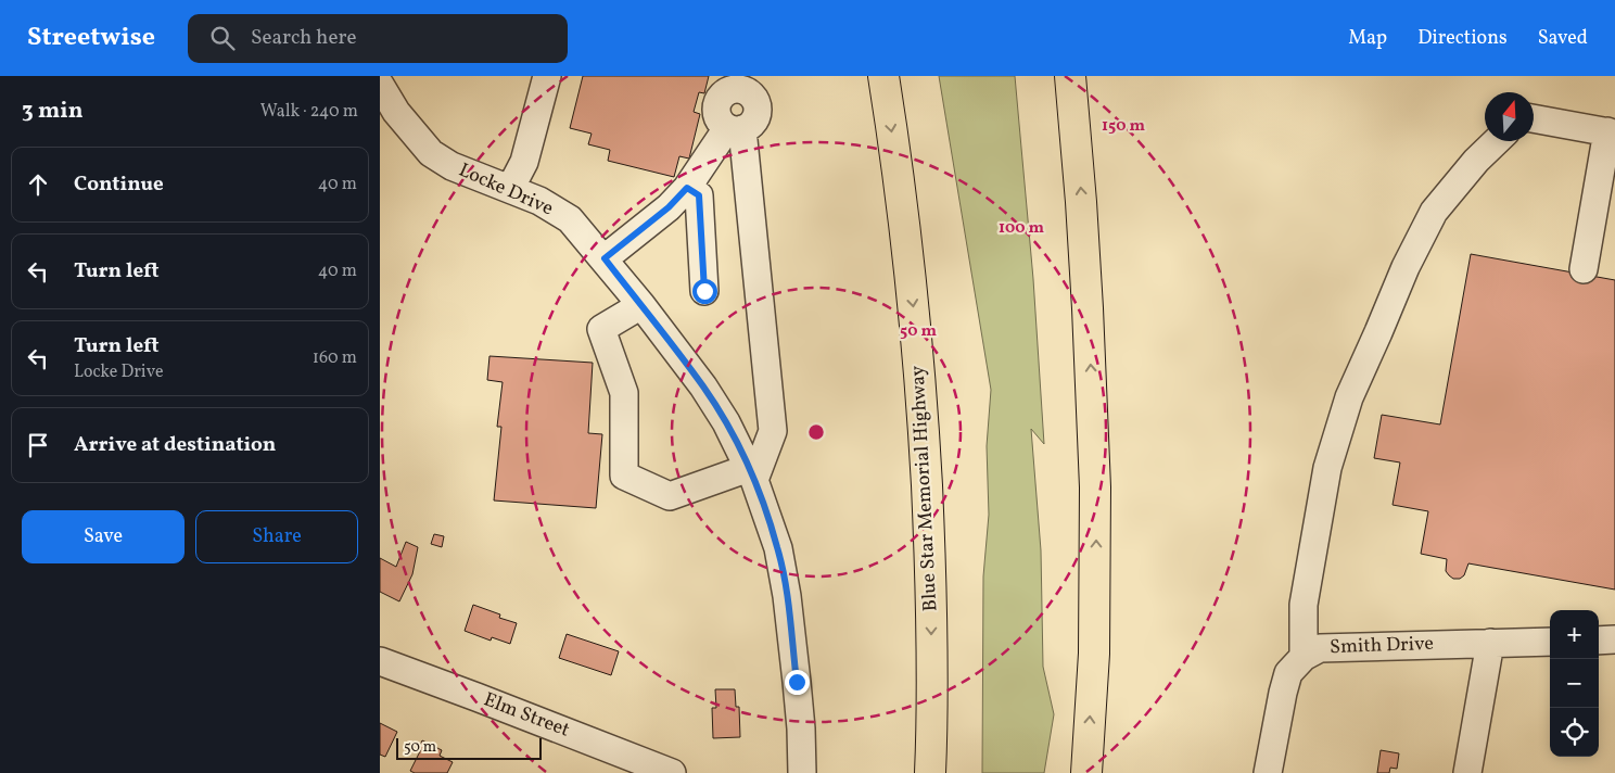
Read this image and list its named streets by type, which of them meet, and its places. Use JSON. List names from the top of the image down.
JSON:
{
  "streets": {
    "highway": ["Blue Star Memorial Highway"],
    "street": ["Locke Drive", "Smith Drive", "Elm Street"]
  },
  "scale_bar": "50 m",
  "north": "top",
  "page": {
    "header": "Streetwise",
    "search": "Search here",
    "nav": ["Map", "Directions", "Saved"],
    "heading": ["3 min", "Walk · 240 m"],
    "list": [
      ["Continue", "40 m"],
      ["Turn left", "40 m"],
      ["Turn left", "Locke Drive", "160 m"],
      "Arrive at destination"
    ],
    "buttons": ["Save", "Share"],
    "map_buttons": ["+", "−"],
    "scale": "50 m"
  },
  "rings": ["150 m", "100 m", "50 m"]
}
